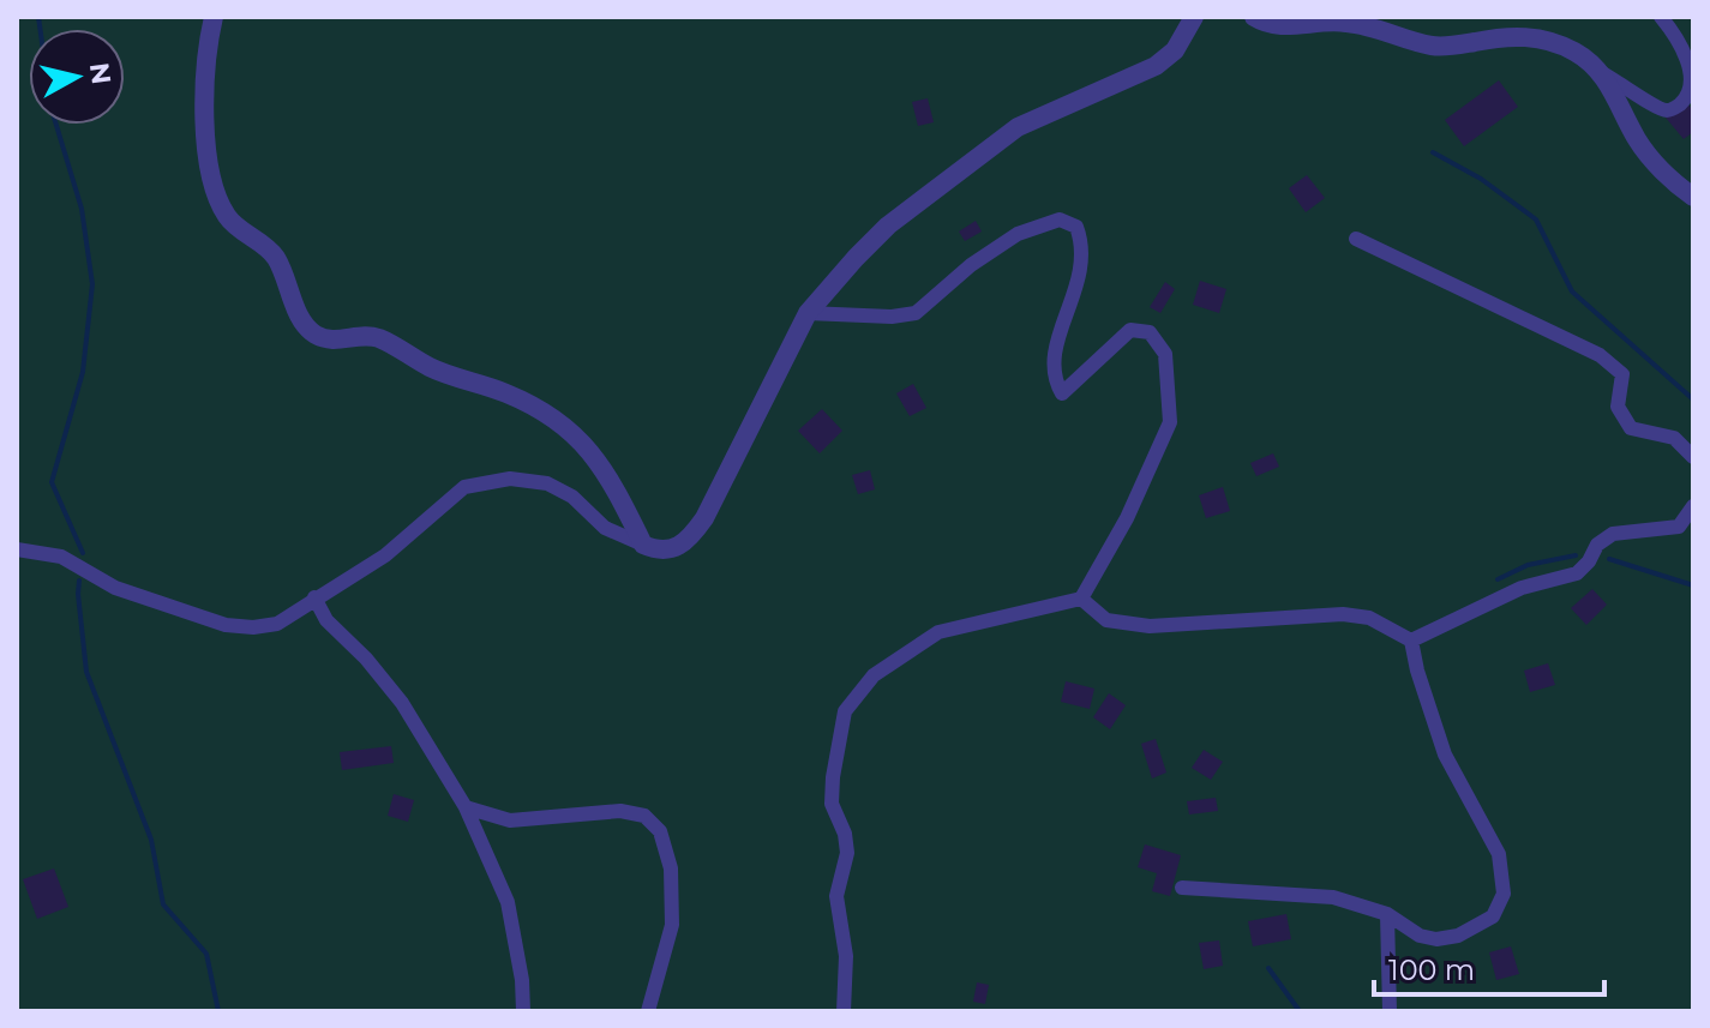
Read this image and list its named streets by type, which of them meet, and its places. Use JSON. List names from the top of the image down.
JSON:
{
  "scale_bar": "100 m",
  "north": "right"
}
